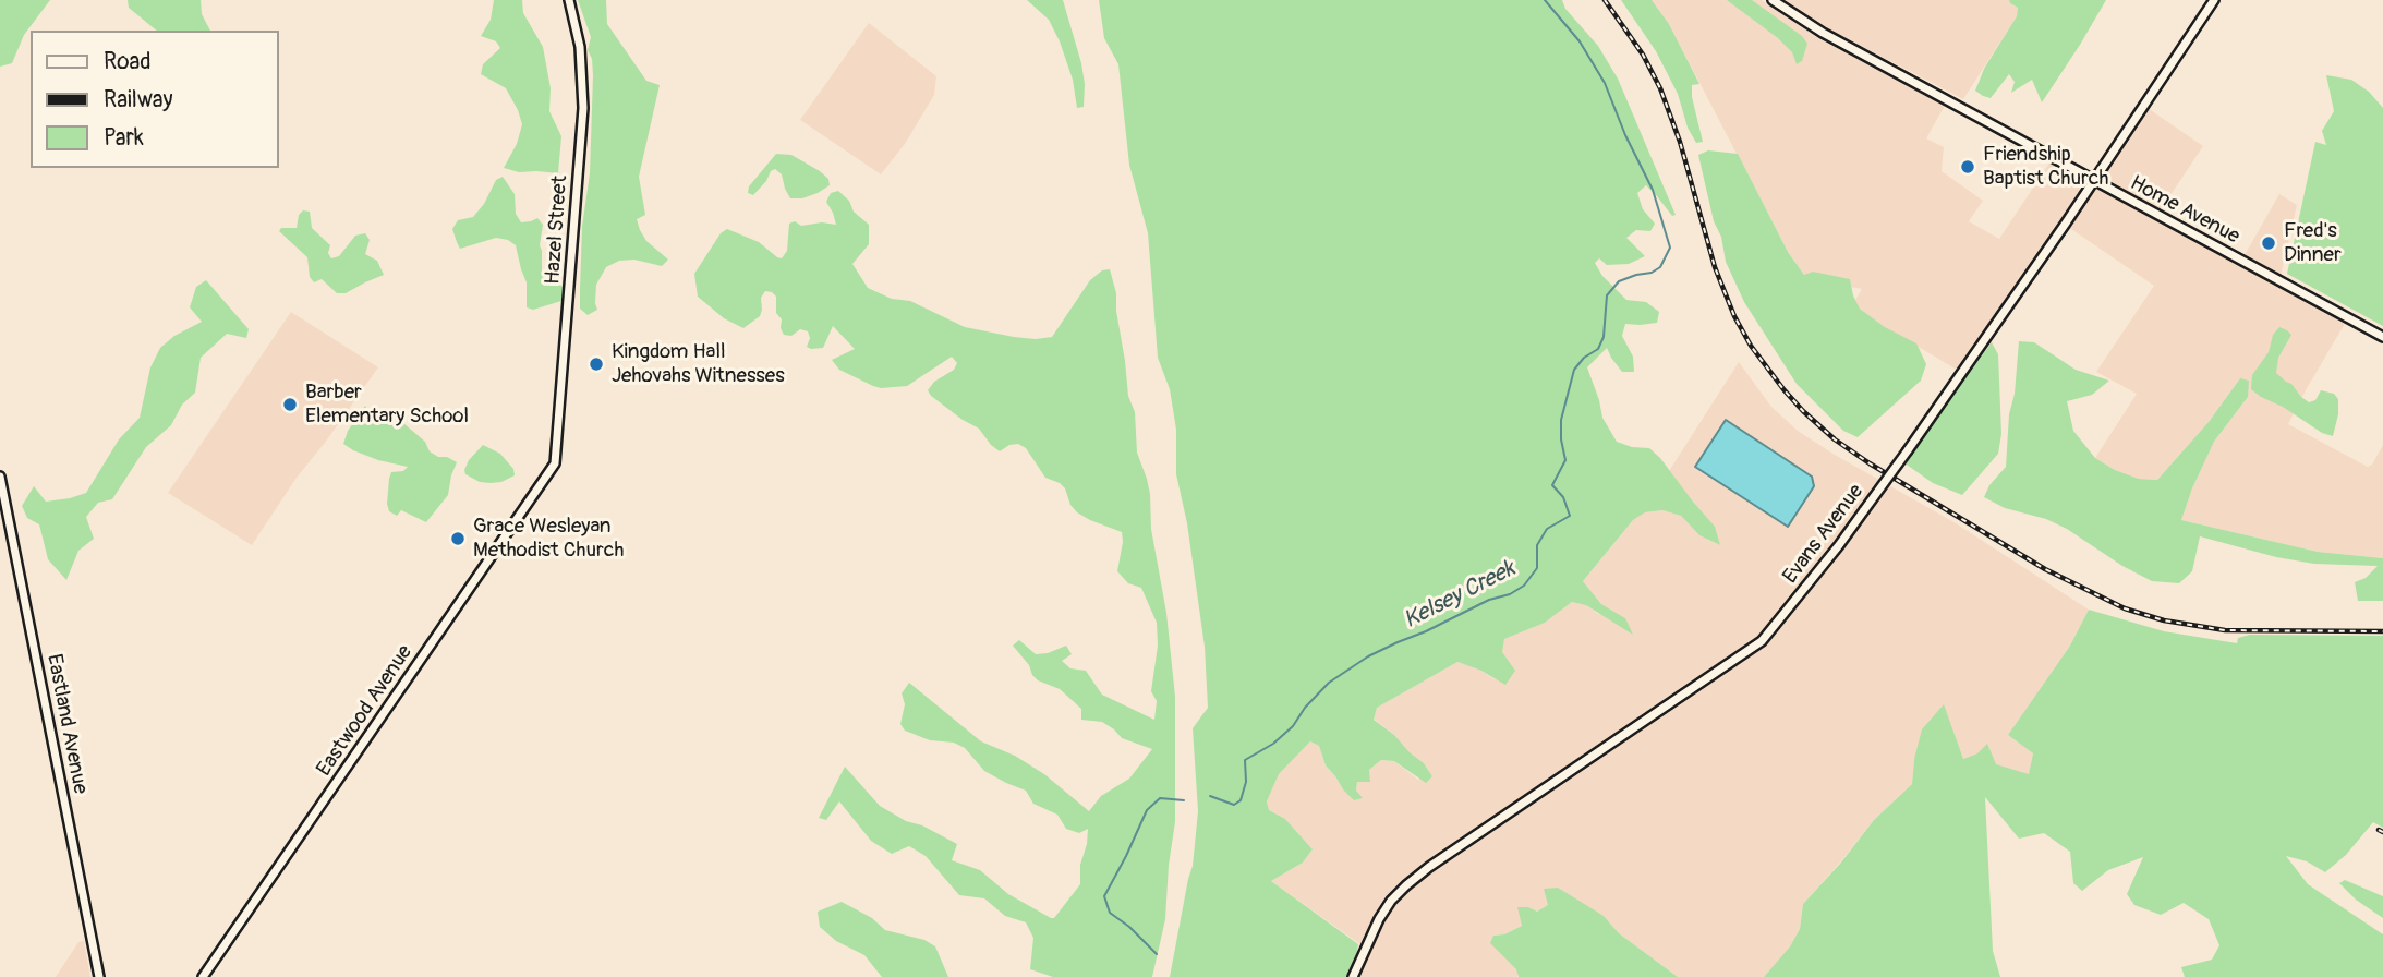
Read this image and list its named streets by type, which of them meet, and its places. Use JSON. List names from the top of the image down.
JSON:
{
  "streets": {
    "street": [
      "Home Avenue",
      "Hazel Street",
      "Evans Avenue",
      "Eastwood Avenue",
      "Eastland Avenue"
    ]
  },
  "crossings": [
    ["Home Avenue", "Evans Avenue"],
    ["Hazel Street", "Eastwood Avenue"]
  ],
  "water": ["Kelsey Creek"],
  "places": [
    "Friendship Baptist Church",
    "Fred's Dinner",
    "Kingdom Hall Jehovahs Witnesses",
    "Barber Elementary School",
    "Grace Wesleyan Methodist Church"
  ],
  "legend": ["Road", "Railway", "Park"]
}
